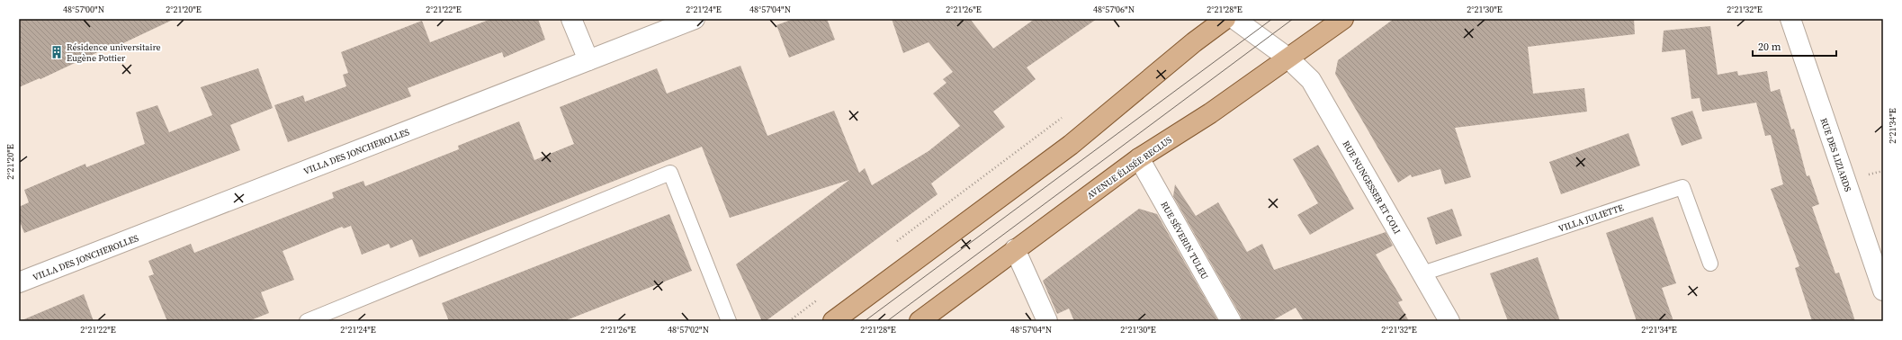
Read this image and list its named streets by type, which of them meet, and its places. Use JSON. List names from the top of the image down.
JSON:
{
  "streets": {
    "main road": ["AVENUE ÉLISÉE RECLUS"],
    "street": [
      "VILLA DES JONCHEROLLES",
      "RUE DES LIZIARDS",
      "RUE NUNGESSER ET COLI",
      "RUE SÉVERIN TULEU"
    ],
    "lane": ["VILLA JULIETTE"]
  },
  "crossings": [
    ["AVENUE ÉLISÉE RECLUS", "RUE NUNGESSER ET COLI"],
    ["AVENUE ÉLISÉE RECLUS", "RUE SÉVERIN TULEU"],
    ["RUE NUNGESSER ET COLI", "VILLA JULIETTE"]
  ],
  "places": {
    "building": ["Résidence universitaire Eugène Pottier"]
  },
  "scale_bar": "20 m",
  "coordinates": [
    "48°57'00\"N",
    "2°21'20\"E",
    "2°21'22\"E",
    "2°21'24\"E",
    "48°57'04\"N",
    "2°21'26\"E",
    "48°57'06\"N",
    "2°21'28\"E",
    "2°21'30\"E",
    "2°21'32\"E",
    "2°21'34\"E",
    "48°57'02\"N"
  ]
}
